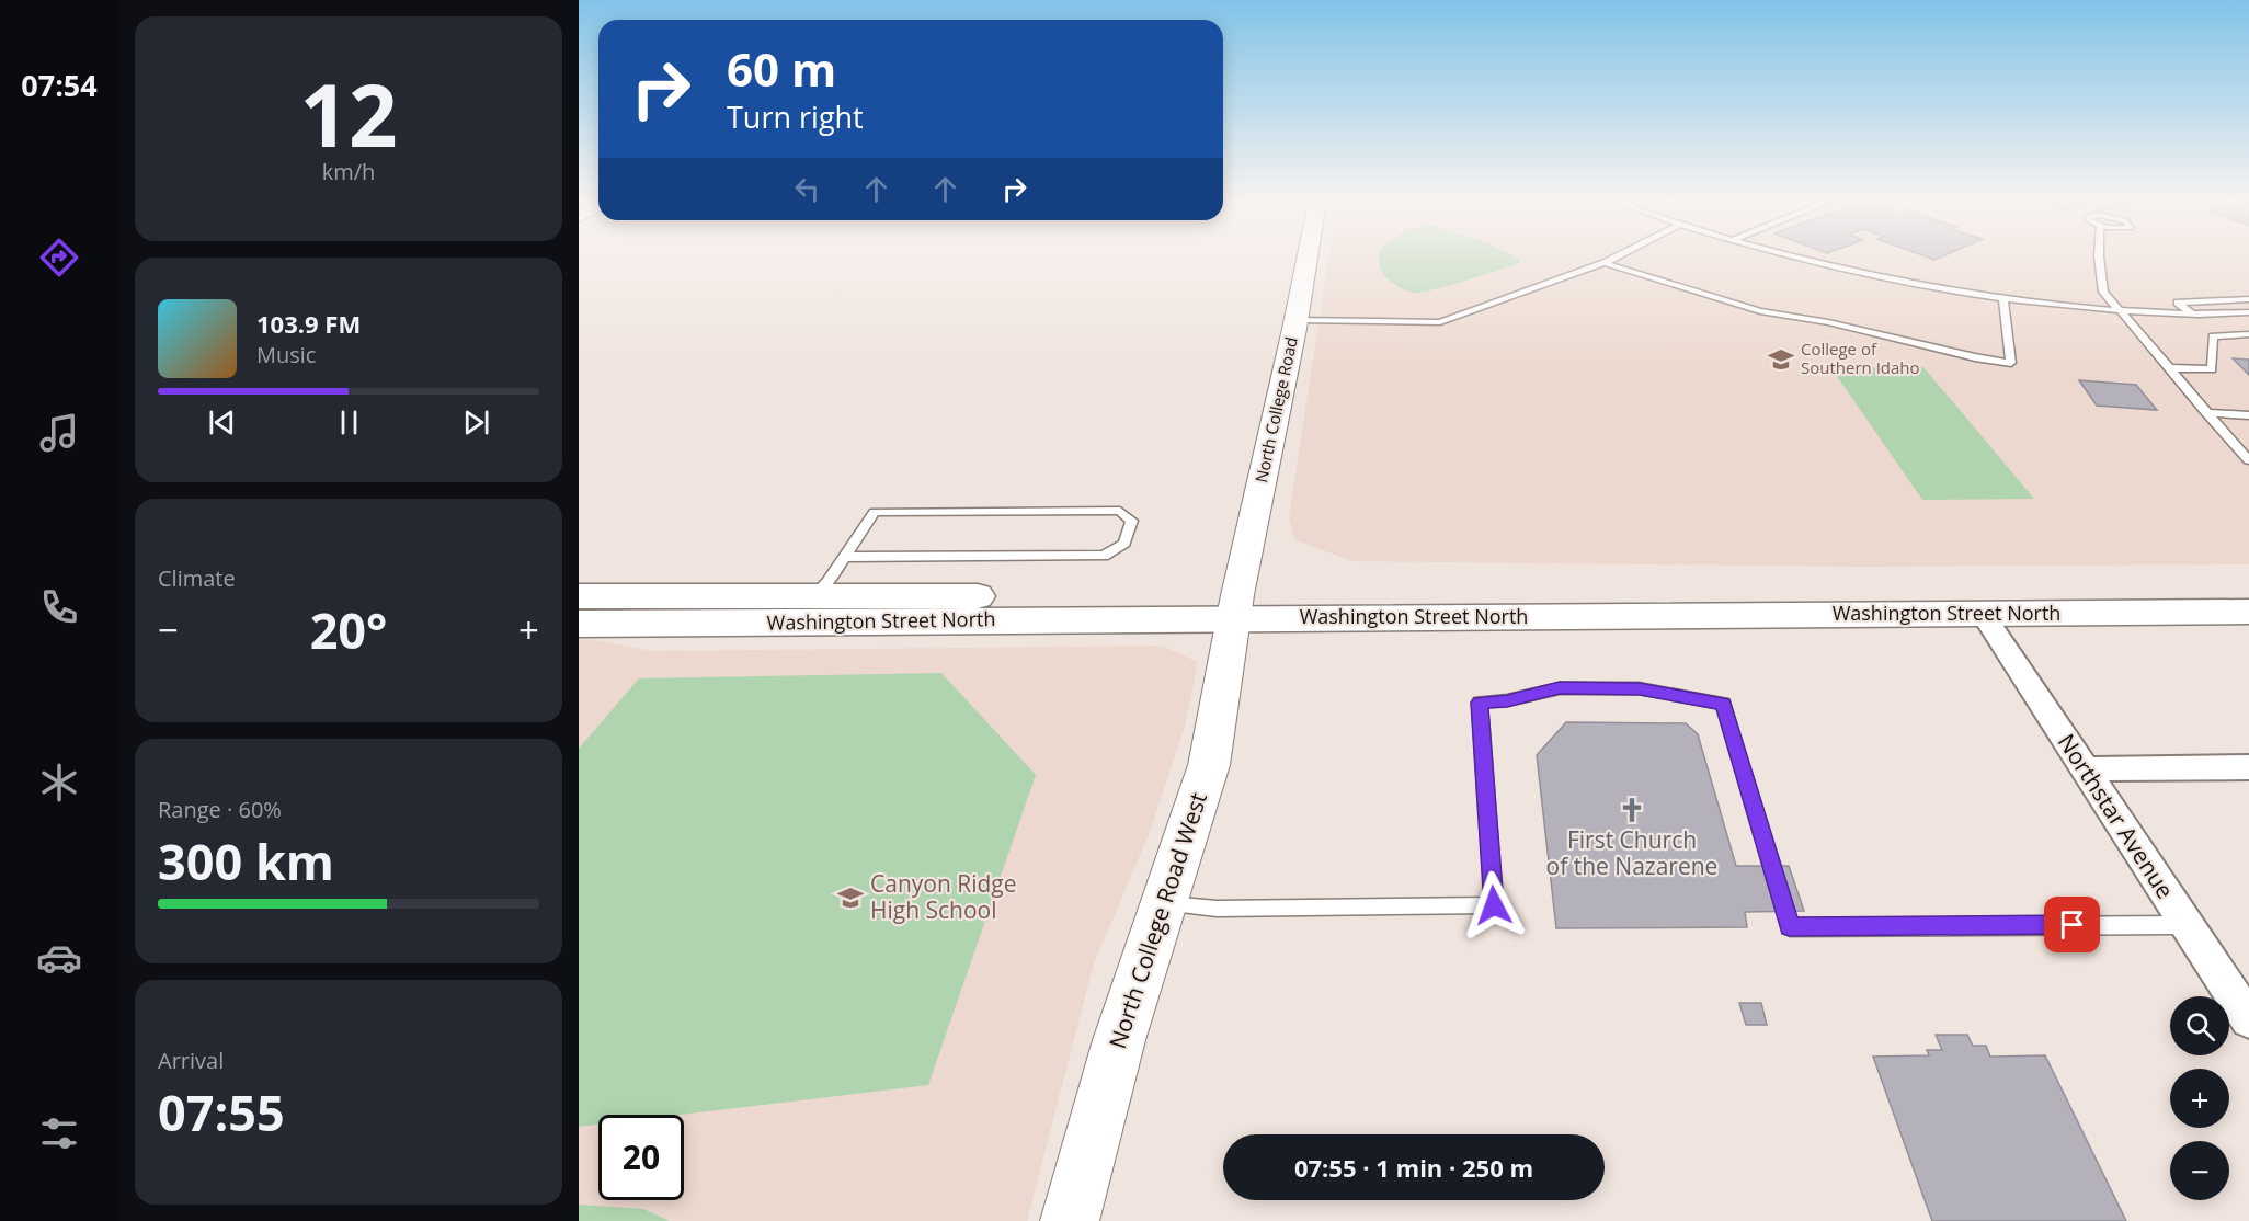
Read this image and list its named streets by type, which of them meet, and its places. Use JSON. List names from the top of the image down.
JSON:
{
  "streets": {
    "main road": ["Washington Street North"],
    "street": ["North College Road", "Northstar Avenue", "North College Road West"]
  },
  "crossings": [
    ["North College Road", "Washington Street North"],
    ["North College Road", "North College Road West"],
    ["Washington Street North", "Northstar Avenue"],
    ["Washington Street North", "North College Road West"]
  ],
  "places": {
    "school or university": ["College of Southern Idaho", "Canyon Ridge High School"],
    "church": ["First Church of the Nazarene"]
  },
  "page": {
    "tabs": "07:54",
    "tile": [
      ["12", "km/h"],
      "Climate",
      ["Range · 60%", "300 km"],
      ["Arrival", "07:55"]
    ],
    "turn": ["60 m", "Turn right"],
    "song": ["103.9 FM", "Music"],
    "heat": ["−", "20°", "+"],
    "map_buttons": ["+", "−"],
    "limit": "20",
    "trip": "07:55 · 1 min · 250 m"
  }
}
